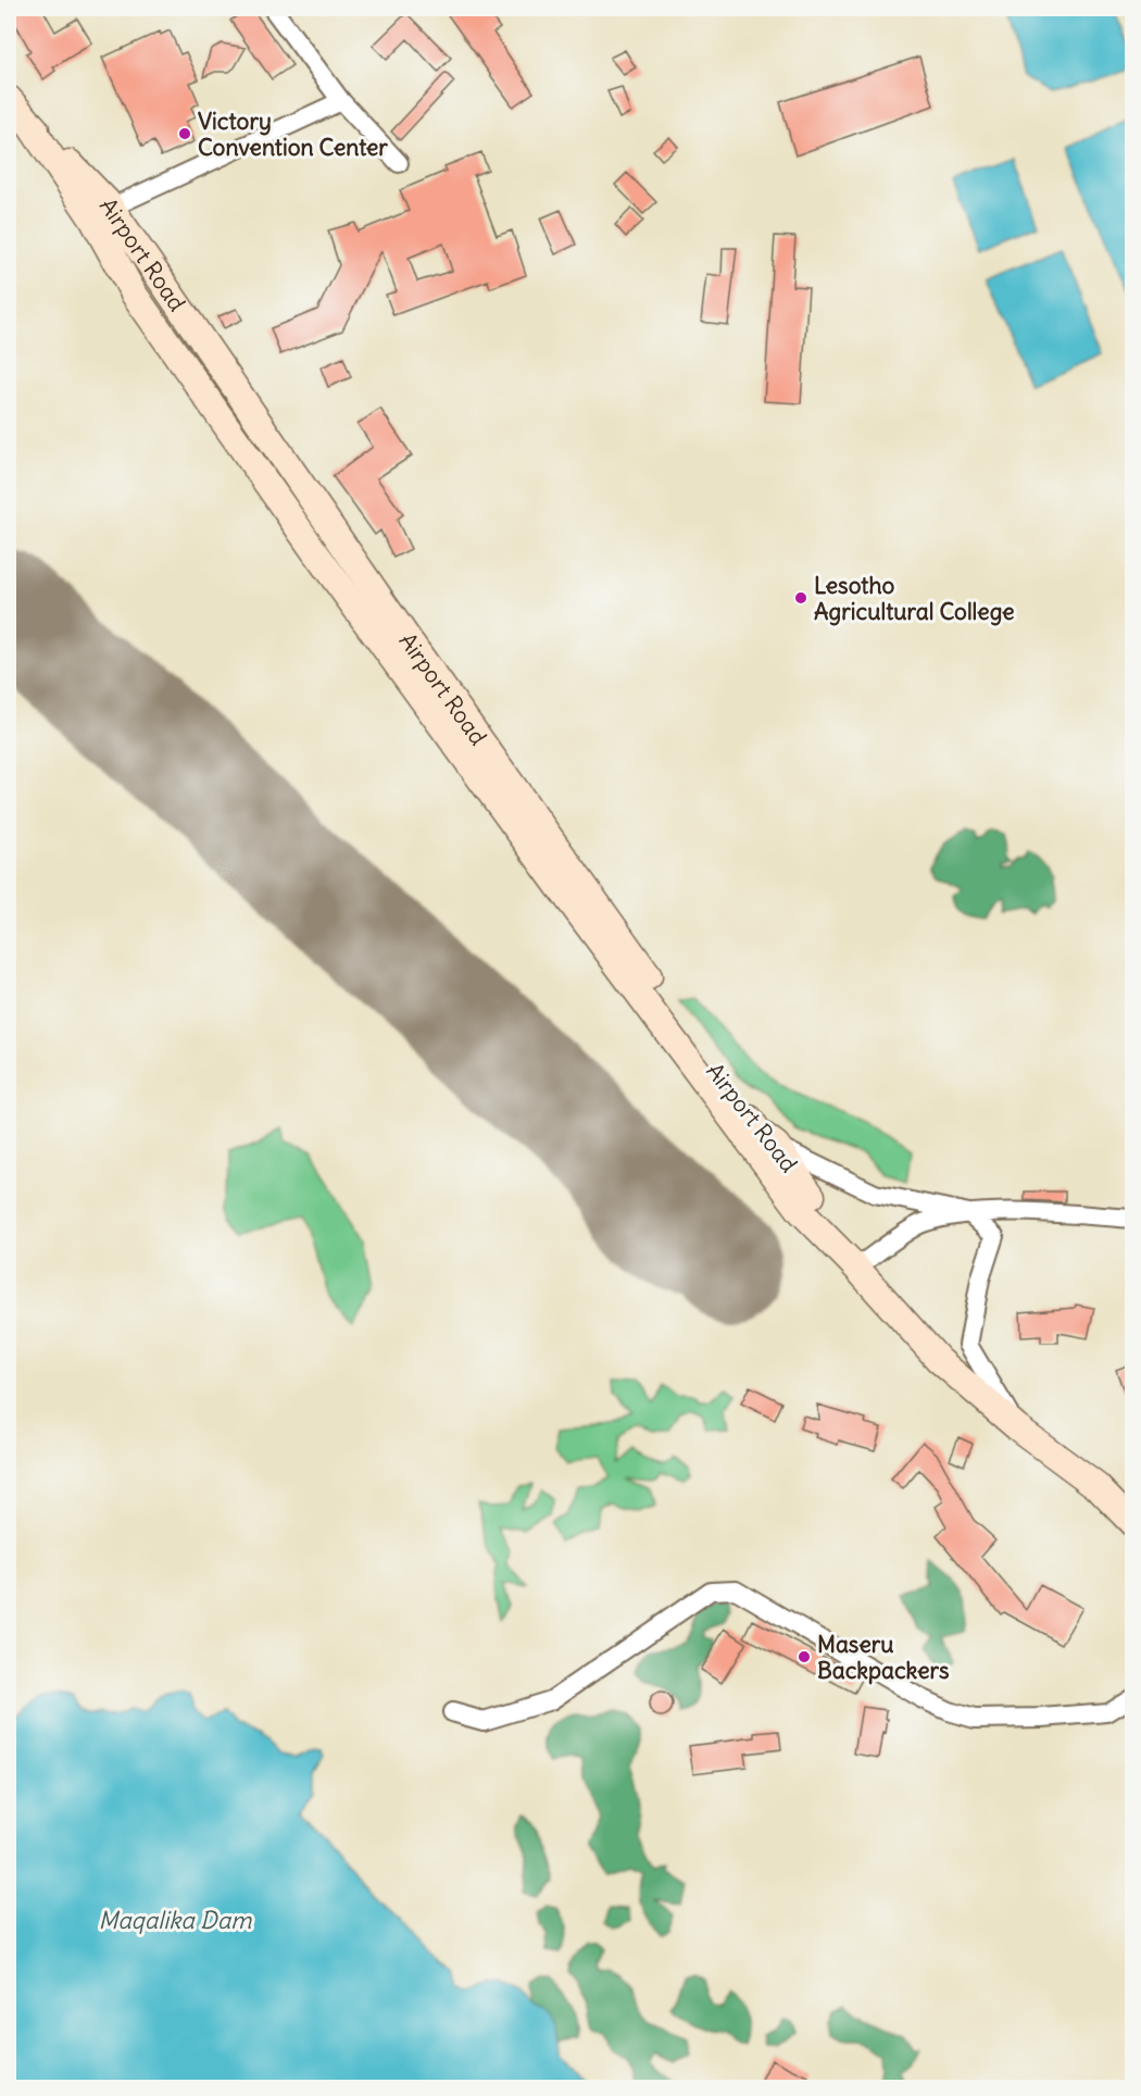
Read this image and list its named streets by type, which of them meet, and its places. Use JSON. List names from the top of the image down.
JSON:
{
  "streets": {
    "main road": ["Airport Road"]
  },
  "water": ["Maqalika Dam"],
  "places": ["Victory Convention Center", "Lesotho Agricultural College", "Maseru Backpackers"]
}
